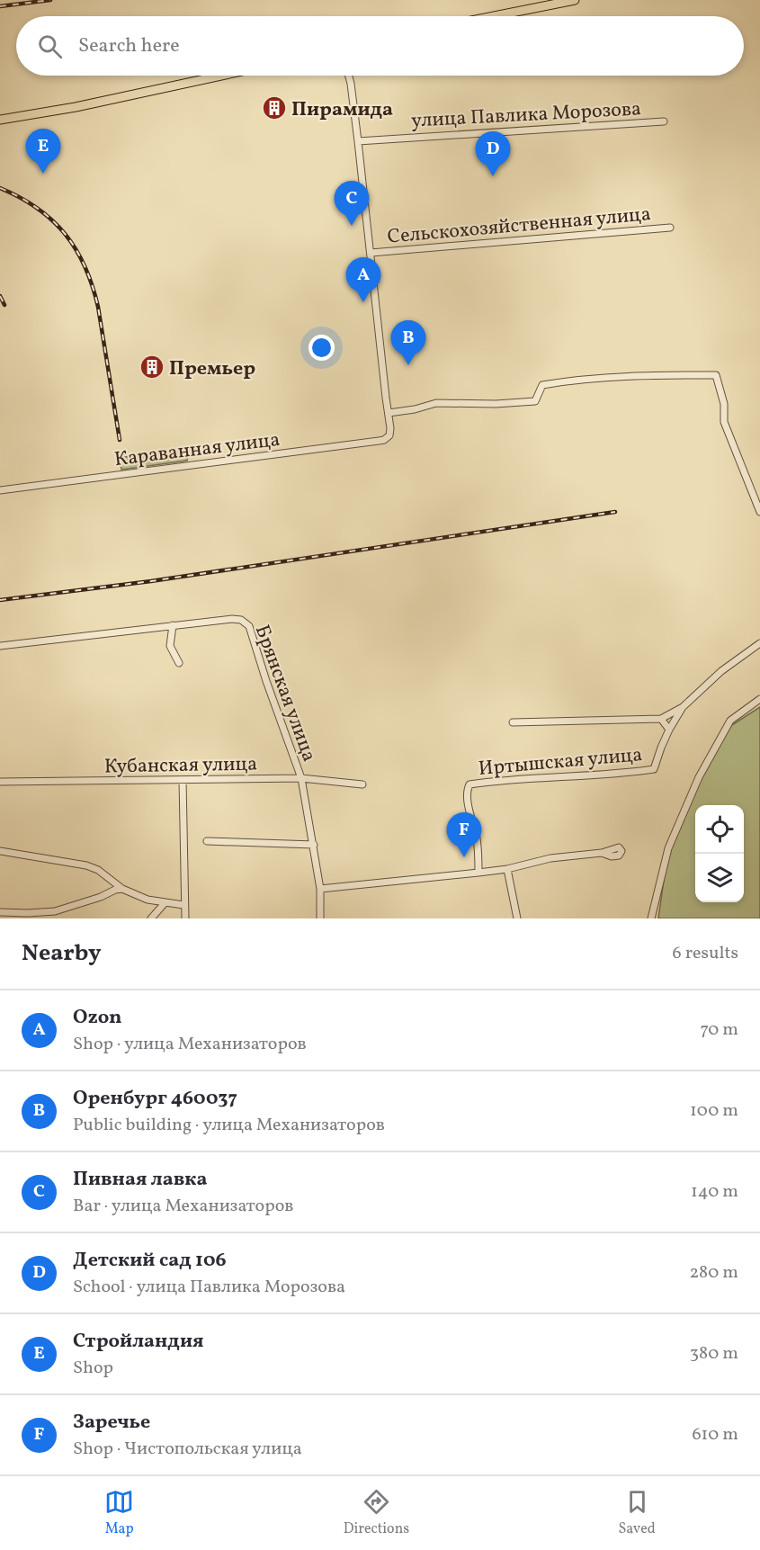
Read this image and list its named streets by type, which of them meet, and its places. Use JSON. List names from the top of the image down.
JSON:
{
  "streets": {
    "street": [
      "улица Павлика Морозова",
      "Сельскохозяйственная улица",
      "Караванная улица",
      "Брянская улица",
      "Иртышская улица",
      "Кубанская улица"
    ]
  },
  "crossings": [
    ["Брянская улица", "Кубанская улица"]
  ],
  "places": {
    "building": ["Пирамида", "Премьер"]
  },
  "page": {
    "search": "Search here",
    "pins": [
      "E",
      "D",
      "C",
      "A",
      "B",
      "F"
    ],
    "heading": ["Nearby", "6 results"],
    "list": [
      {
        "mark": "A",
        "name": "Ozon",
        "note": "Shop · улица Механизаторов",
        "value": "70 m"
      },
      {
        "mark": "B",
        "name": "Оренбург 460037",
        "note": "Public building · улица Механизаторов",
        "value": "100 m"
      },
      {
        "mark": "C",
        "name": "Пивная лавка",
        "note": "Bar · улица Механизаторов",
        "value": "140 m"
      },
      {
        "mark": "D",
        "name": "Детский сад 106",
        "note": "School · улица Павлика Морозова",
        "value": "280 m"
      },
      {
        "mark": "E",
        "name": "Стройландия",
        "note": "Shop",
        "value": "380 m"
      },
      {
        "mark": "F",
        "name": "Заречье",
        "note": "Shop · Чистопольская улица",
        "value": "610 m"
      }
    ],
    "nav": ["Map", "Directions", "Saved"]
  }
}
